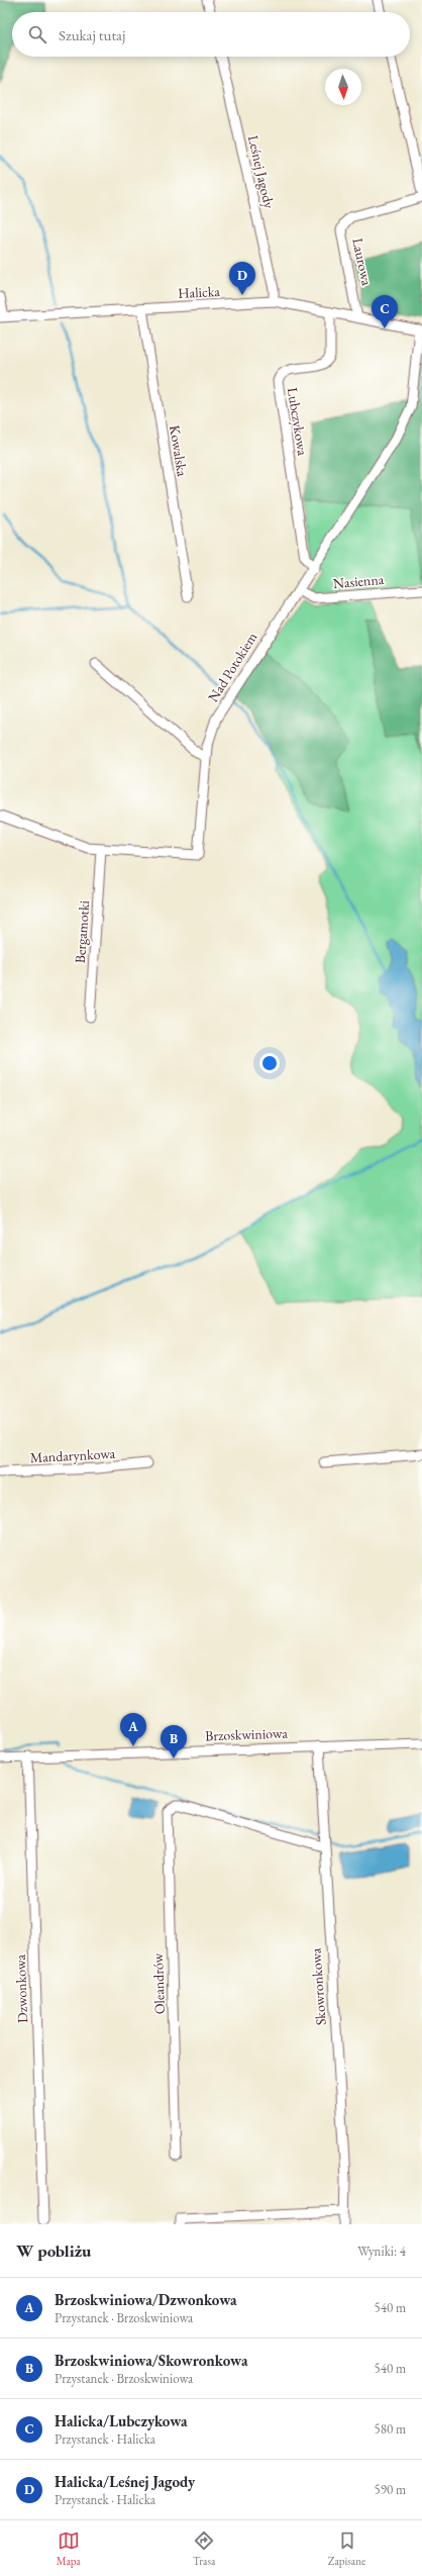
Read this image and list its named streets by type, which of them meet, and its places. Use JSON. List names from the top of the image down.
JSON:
{
  "streets": {
    "street": [
      "Leśnej Jagody",
      "Laurowa",
      "Halicka",
      "Lubczykowa",
      "Kowalska",
      "Nasienna",
      "Nad Potokiem",
      "Bergamotki",
      "Mandarynkowa",
      "Brzoskwiniowa",
      "Oleandrów",
      "Skowronkowa",
      "Dzwonkowa"
    ]
  },
  "crossings": [
    ["Leśnej Jagody", "Halicka"],
    ["Laurowa", "Halicka"],
    ["Halicka", "Lubczykowa"],
    ["Halicka", "Kowalska"],
    ["Halicka", "Nad Potokiem"],
    ["Lubczykowa", "Nad Potokiem"],
    ["Nasienna", "Nad Potokiem"],
    ["Nad Potokiem", "Bergamotki"],
    ["Brzoskwiniowa", "Skowronkowa"],
    ["Brzoskwiniowa", "Dzwonkowa"],
    ["Oleandrów", "Skowronkowa"]
  ],
  "north": "bottom",
  "page": {
    "search": "Szukaj tutaj",
    "pins": [
      "D",
      "C",
      "A",
      "B"
    ],
    "heading": ["W pobliżu", "Wyniki: 4"],
    "list": [
      {
        "mark": "A",
        "name": "Brzoskwiniowa/Dzwonkowa",
        "note": "Przystanek · Brzoskwiniowa",
        "value": "540 m"
      },
      {
        "mark": "B",
        "name": "Brzoskwiniowa/Skowronkowa",
        "note": "Przystanek · Brzoskwiniowa",
        "value": "540 m"
      },
      {
        "mark": "C",
        "name": "Halicka/Lubczykowa",
        "note": "Przystanek · Halicka",
        "value": "580 m"
      },
      {
        "mark": "D",
        "name": "Halicka/Leśnej Jagody",
        "note": "Przystanek · Halicka",
        "value": "590 m"
      }
    ],
    "nav": ["Mapa", "Trasa", "Zapisane"]
  }
}
